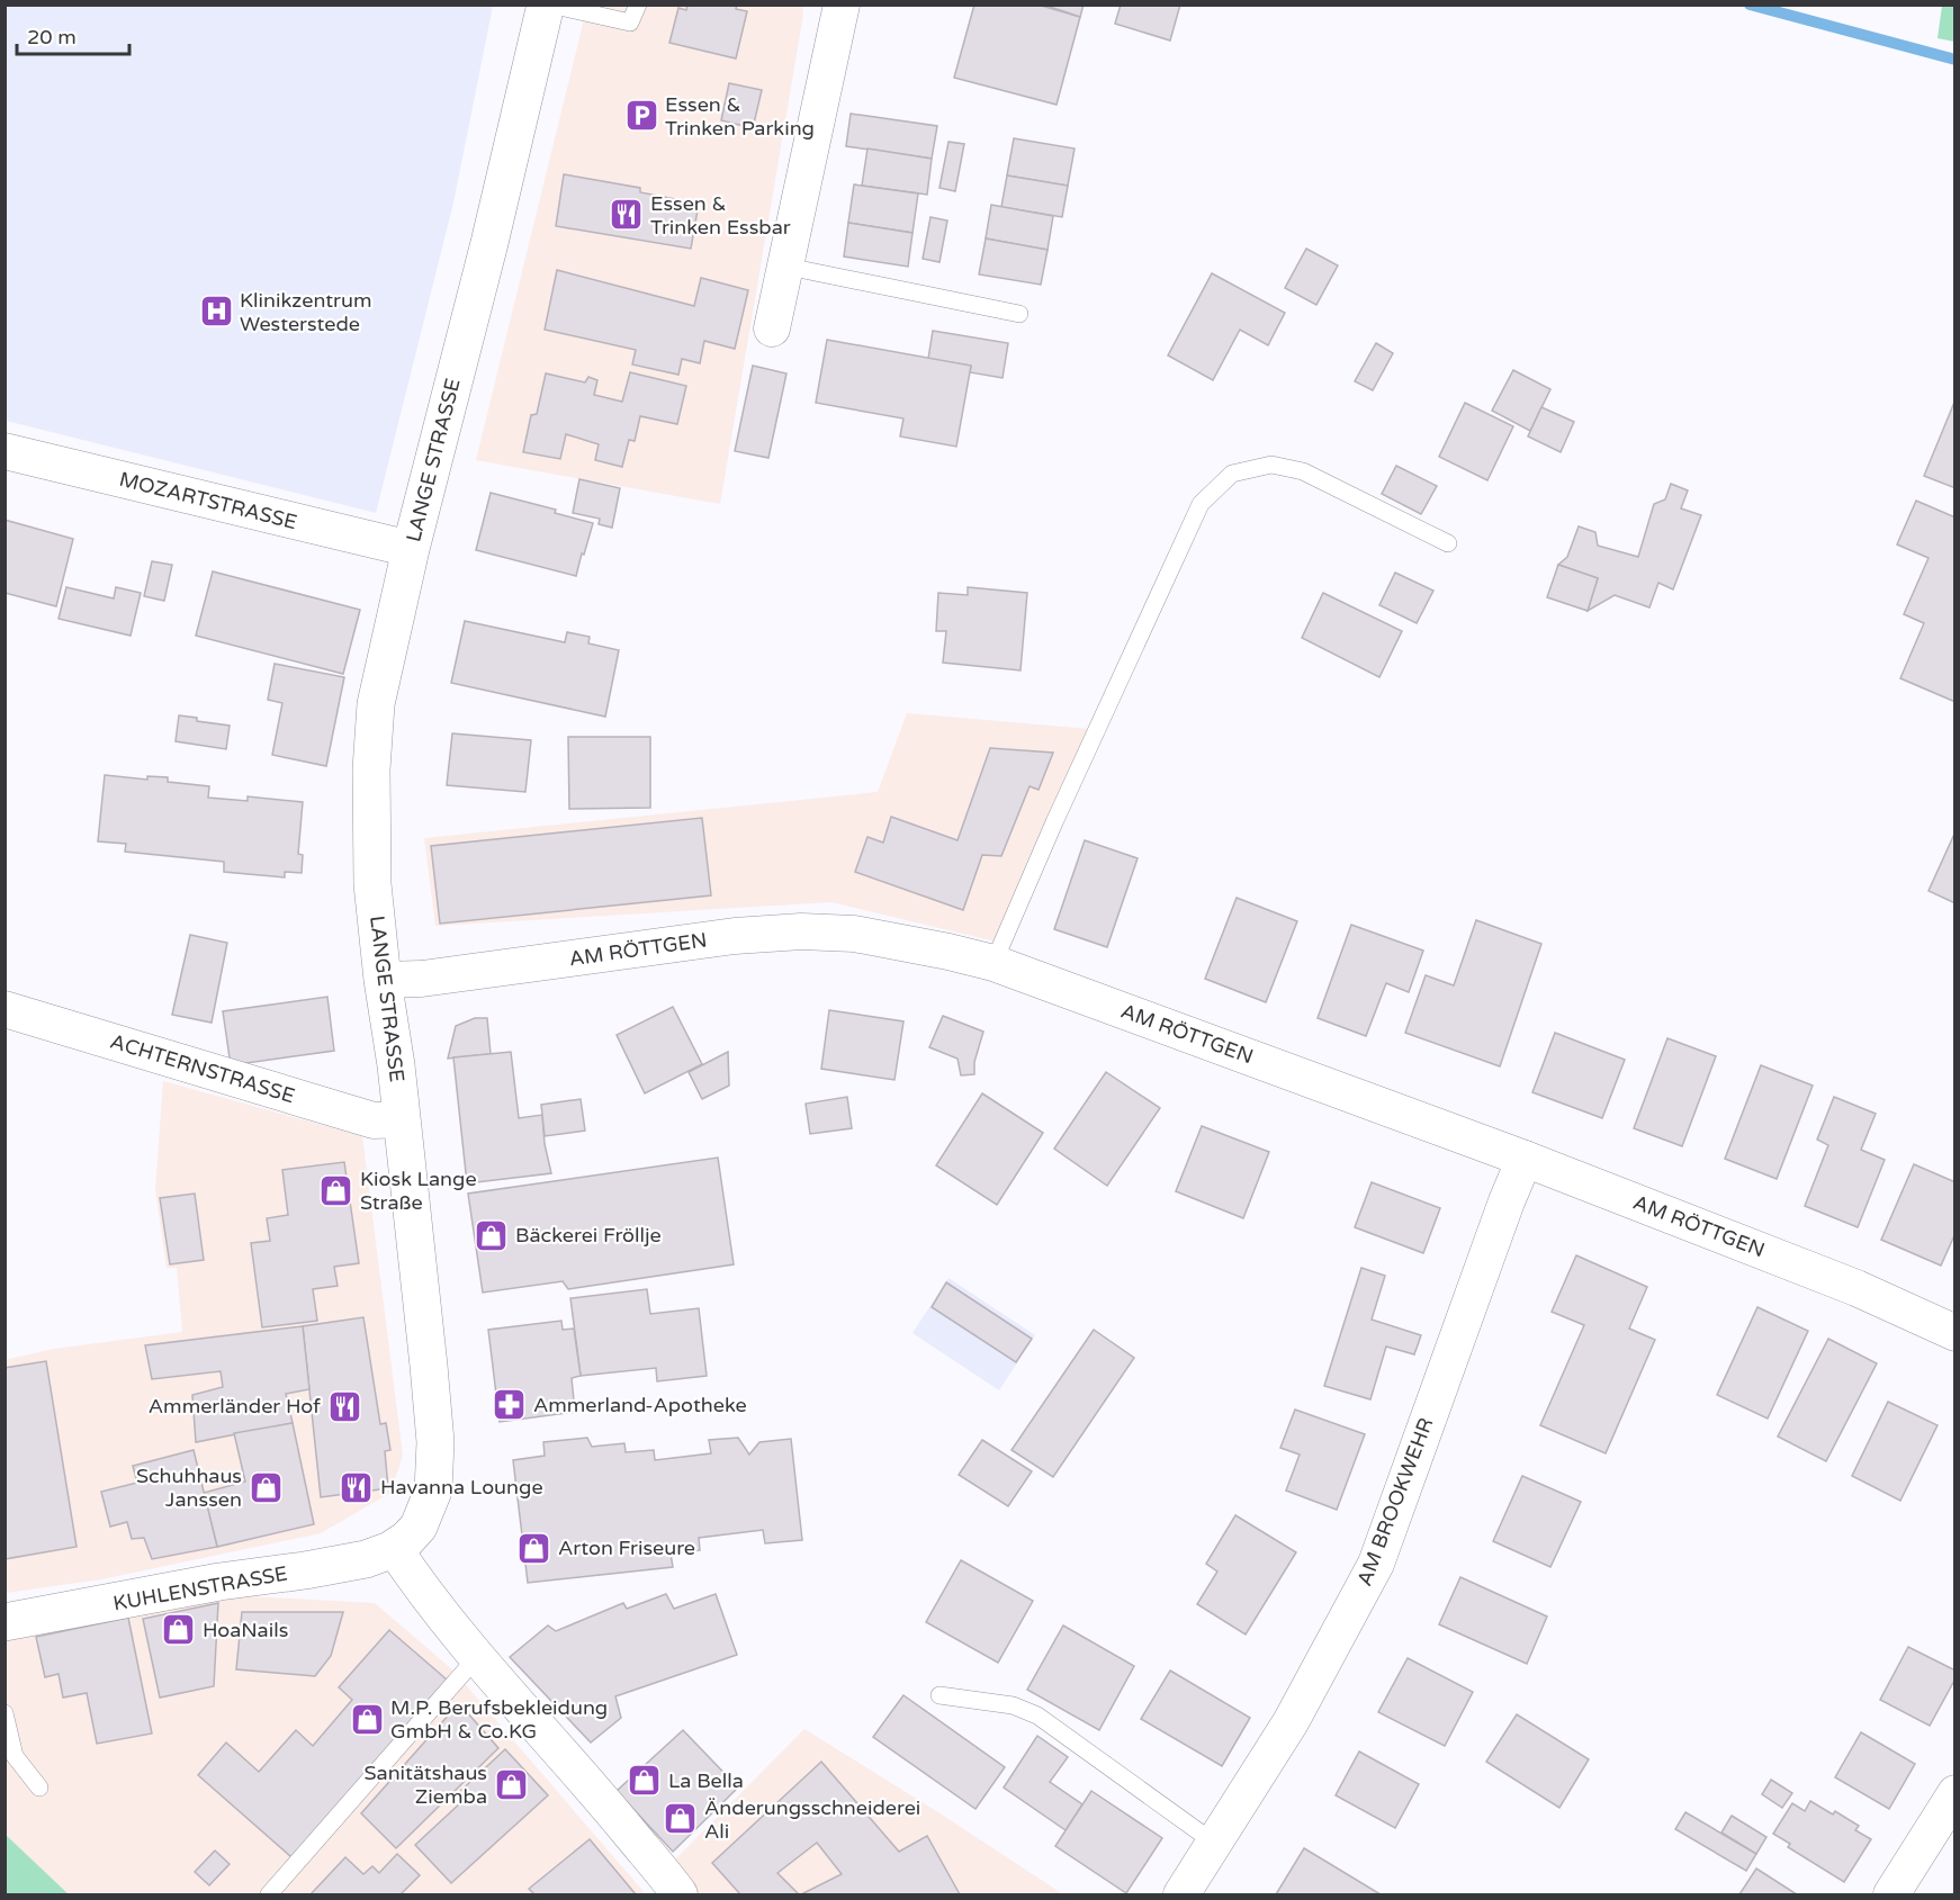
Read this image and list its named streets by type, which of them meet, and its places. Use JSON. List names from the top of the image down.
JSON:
{
  "streets": {
    "street": [
      "LANGE STRASSE",
      "MOZARTSTRASSE",
      "AM RÖTTGEN",
      "ACHTERNSTRASSE",
      "AM BROOKWEHR",
      "KUHLENSTRASSE"
    ]
  },
  "crossings": [
    ["LANGE STRASSE", "MOZARTSTRASSE"],
    ["LANGE STRASSE", "AM RÖTTGEN"],
    ["LANGE STRASSE", "ACHTERNSTRASSE"],
    ["LANGE STRASSE", "KUHLENSTRASSE"],
    ["AM RÖTTGEN", "AM BROOKWEHR"]
  ],
  "places": {
    "parking": ["Essen & Trinken Parking"],
    "restaurant": ["Essen & Trinken Essbar", "Ammerländer Hof", "Havanna Lounge"],
    "hospital": ["Klinikzentrum Westerstede"],
    "shop": [
      "Kiosk Lange Straße",
      "Bäckerei Fröllje",
      "Schuhhaus Janssen",
      "Arton Friseure",
      "HoaNails",
      "M.P. Berufsbekleidung GmbH & Co.KG",
      "La Bella",
      "Sanitätshaus Ziemba",
      "Änderungsschneiderei Ali"
    ],
    "pharmacy": ["Ammerland-Apotheke"]
  },
  "scale_bar": "20 m"
}
